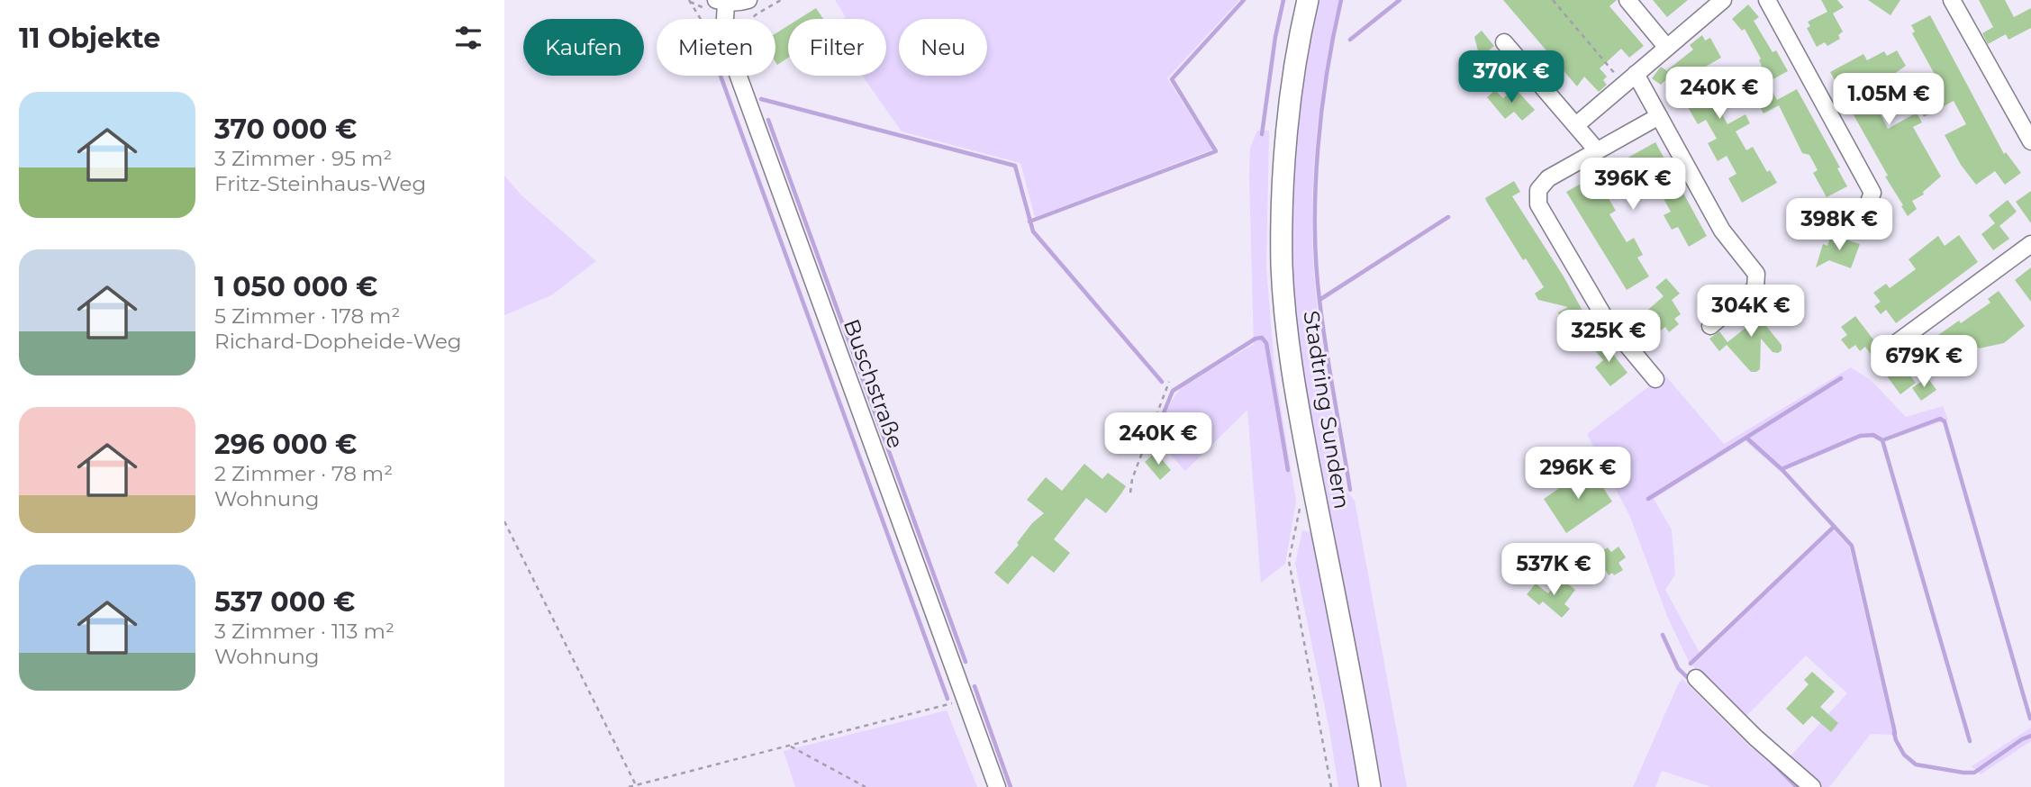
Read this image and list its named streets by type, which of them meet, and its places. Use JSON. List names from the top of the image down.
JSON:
{
  "streets": {
    "main road": ["Stadtring Sundern"],
    "street": ["Buschstraße"]
  },
  "page": {
    "heading": "11 Objekte",
    "chip": [
      "Kaufen",
      "Mieten",
      "Filter",
      "Neu"
    ],
    "price": [
      "370K €",
      "240K €",
      "1.05M €",
      "396K €",
      "398K €",
      "304K €",
      "325K €",
      "679K €",
      "240K €",
      "296K €",
      "537K €"
    ],
    "list": [
      {
        "name": "370 000 €",
        "note": "3 Zimmer · 95 m² · Fritz-Steinhaus-Weg"
      },
      {
        "name": "1 050 000 €",
        "note": "5 Zimmer · 178 m² · Richard-Dopheide-Weg"
      },
      {
        "name": "296 000 €",
        "note": "2 Zimmer · 78 m² · Wohnung"
      },
      {
        "name": "537 000 €",
        "note": "3 Zimmer · 113 m² · Wohnung"
      }
    ]
  }
}
